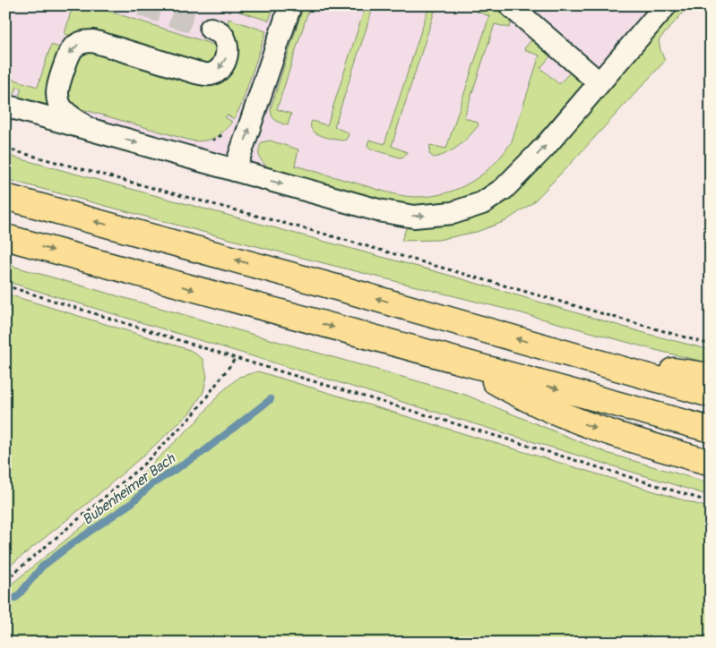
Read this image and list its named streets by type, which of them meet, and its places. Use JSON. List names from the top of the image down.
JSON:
{
  "water": ["Bubenheimer Bach"]
}
